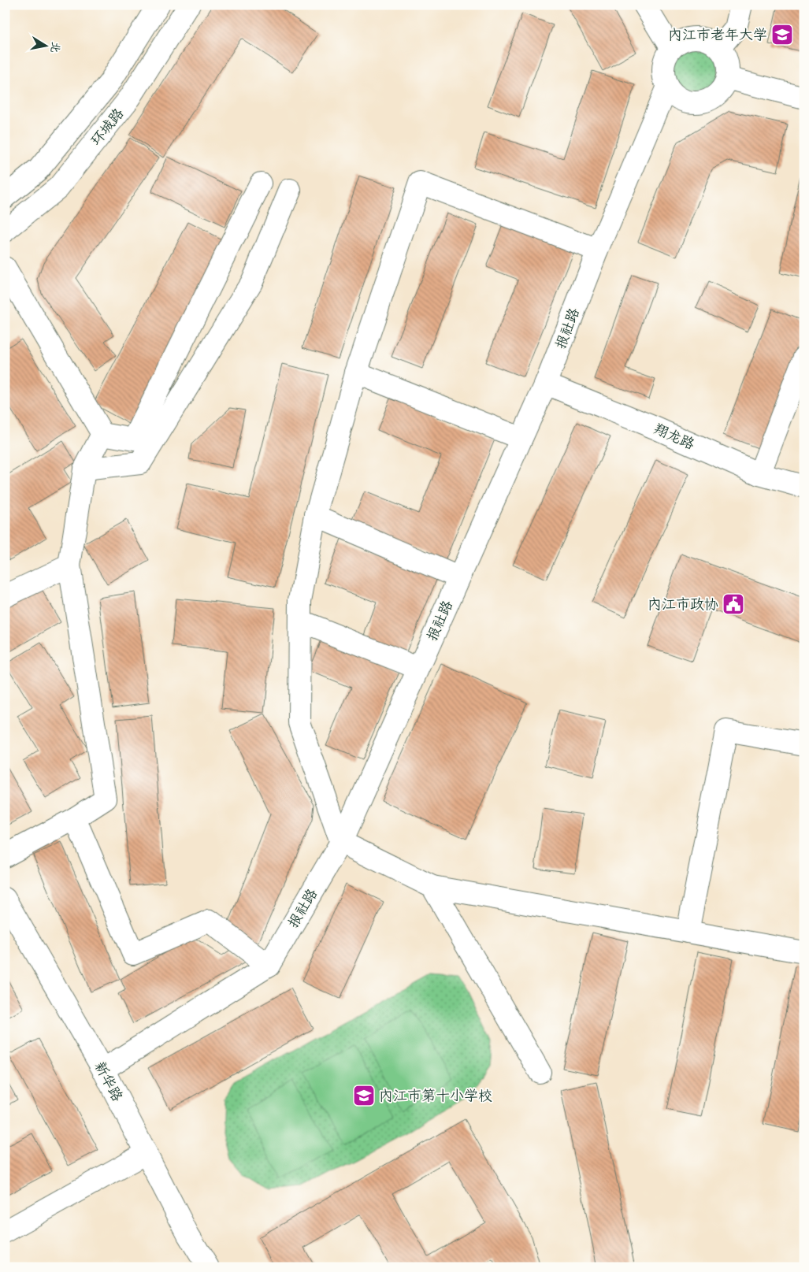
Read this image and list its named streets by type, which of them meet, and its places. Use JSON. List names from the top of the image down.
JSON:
{
  "streets": {
    "street": [
      "环城路",
      "报社路",
      "翔龙路",
      "新华路"
    ]
  },
  "crossings": [
    ["报社路", "翔龙路"],
    ["报社路", "新华路"]
  ],
  "places": {
    "school or university": ["内江市老年大学", "内江市第十小学校"],
    "public building": ["内江市政协"]
  },
  "north": "right"
}
